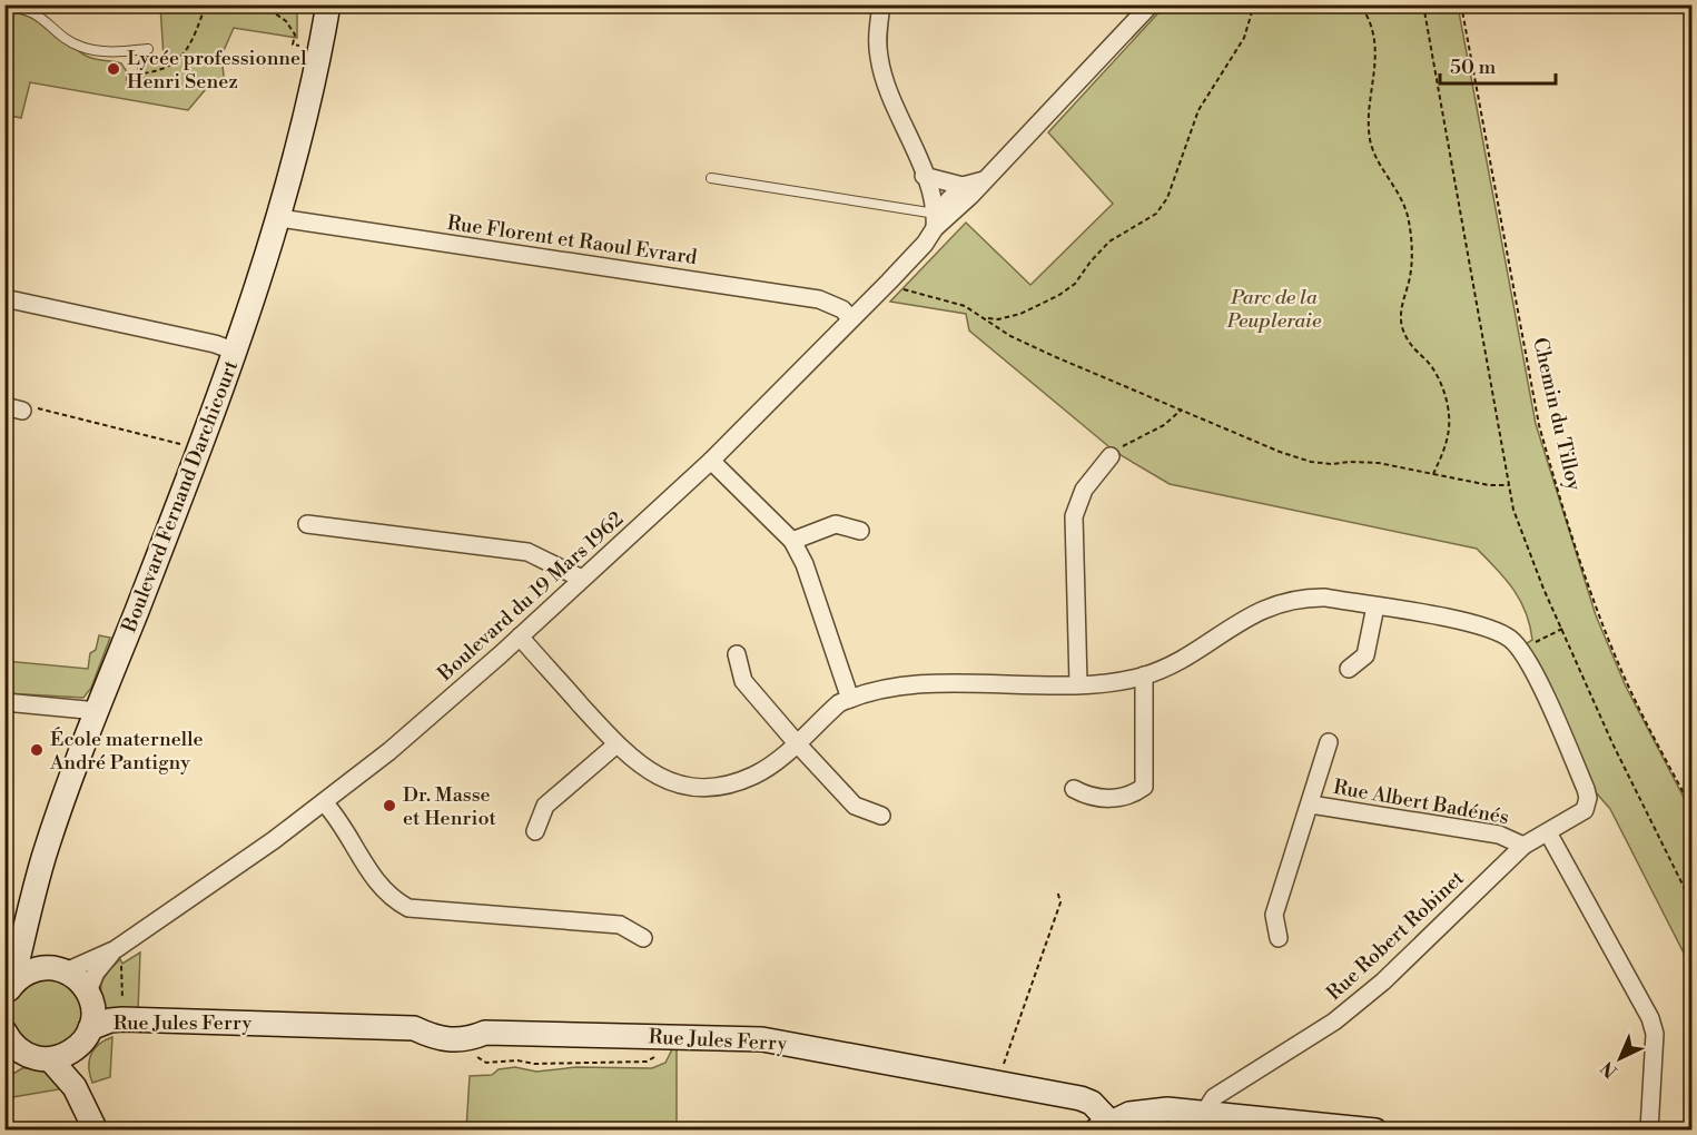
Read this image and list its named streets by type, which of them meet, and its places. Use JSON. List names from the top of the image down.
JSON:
{
  "streets": {
    "main road": ["Boulevard Fernand Darchicourt", "Rue Jules Ferry"],
    "street": [
      "Rue Florent et Raoul Evrard",
      "Boulevard du 19 Mars 1962",
      "Rue Albert Badénés",
      "Rue Robert Robinet"
    ],
    "path": ["Chemin du Tilloy"]
  },
  "crossings": [
    ["Rue Florent et Raoul Evrard", "Boulevard Fernand Darchicourt"],
    ["Rue Florent et Raoul Evrard", "Boulevard du 19 Mars 1962"],
    ["Boulevard Fernand Darchicourt", "Boulevard du 19 Mars 1962"],
    ["Rue Albert Badénés", "Rue Robert Robinet"],
    ["Rue Robert Robinet", "Rue Jules Ferry"]
  ],
  "parks": ["Parc de la Peupleraie"],
  "places": ["Lycée professionnel Henri Senez", "École maternelle André Pantigny", "Dr. Masse et Henriot"],
  "scale_bar": "50 m",
  "north": "bottom left"
}
